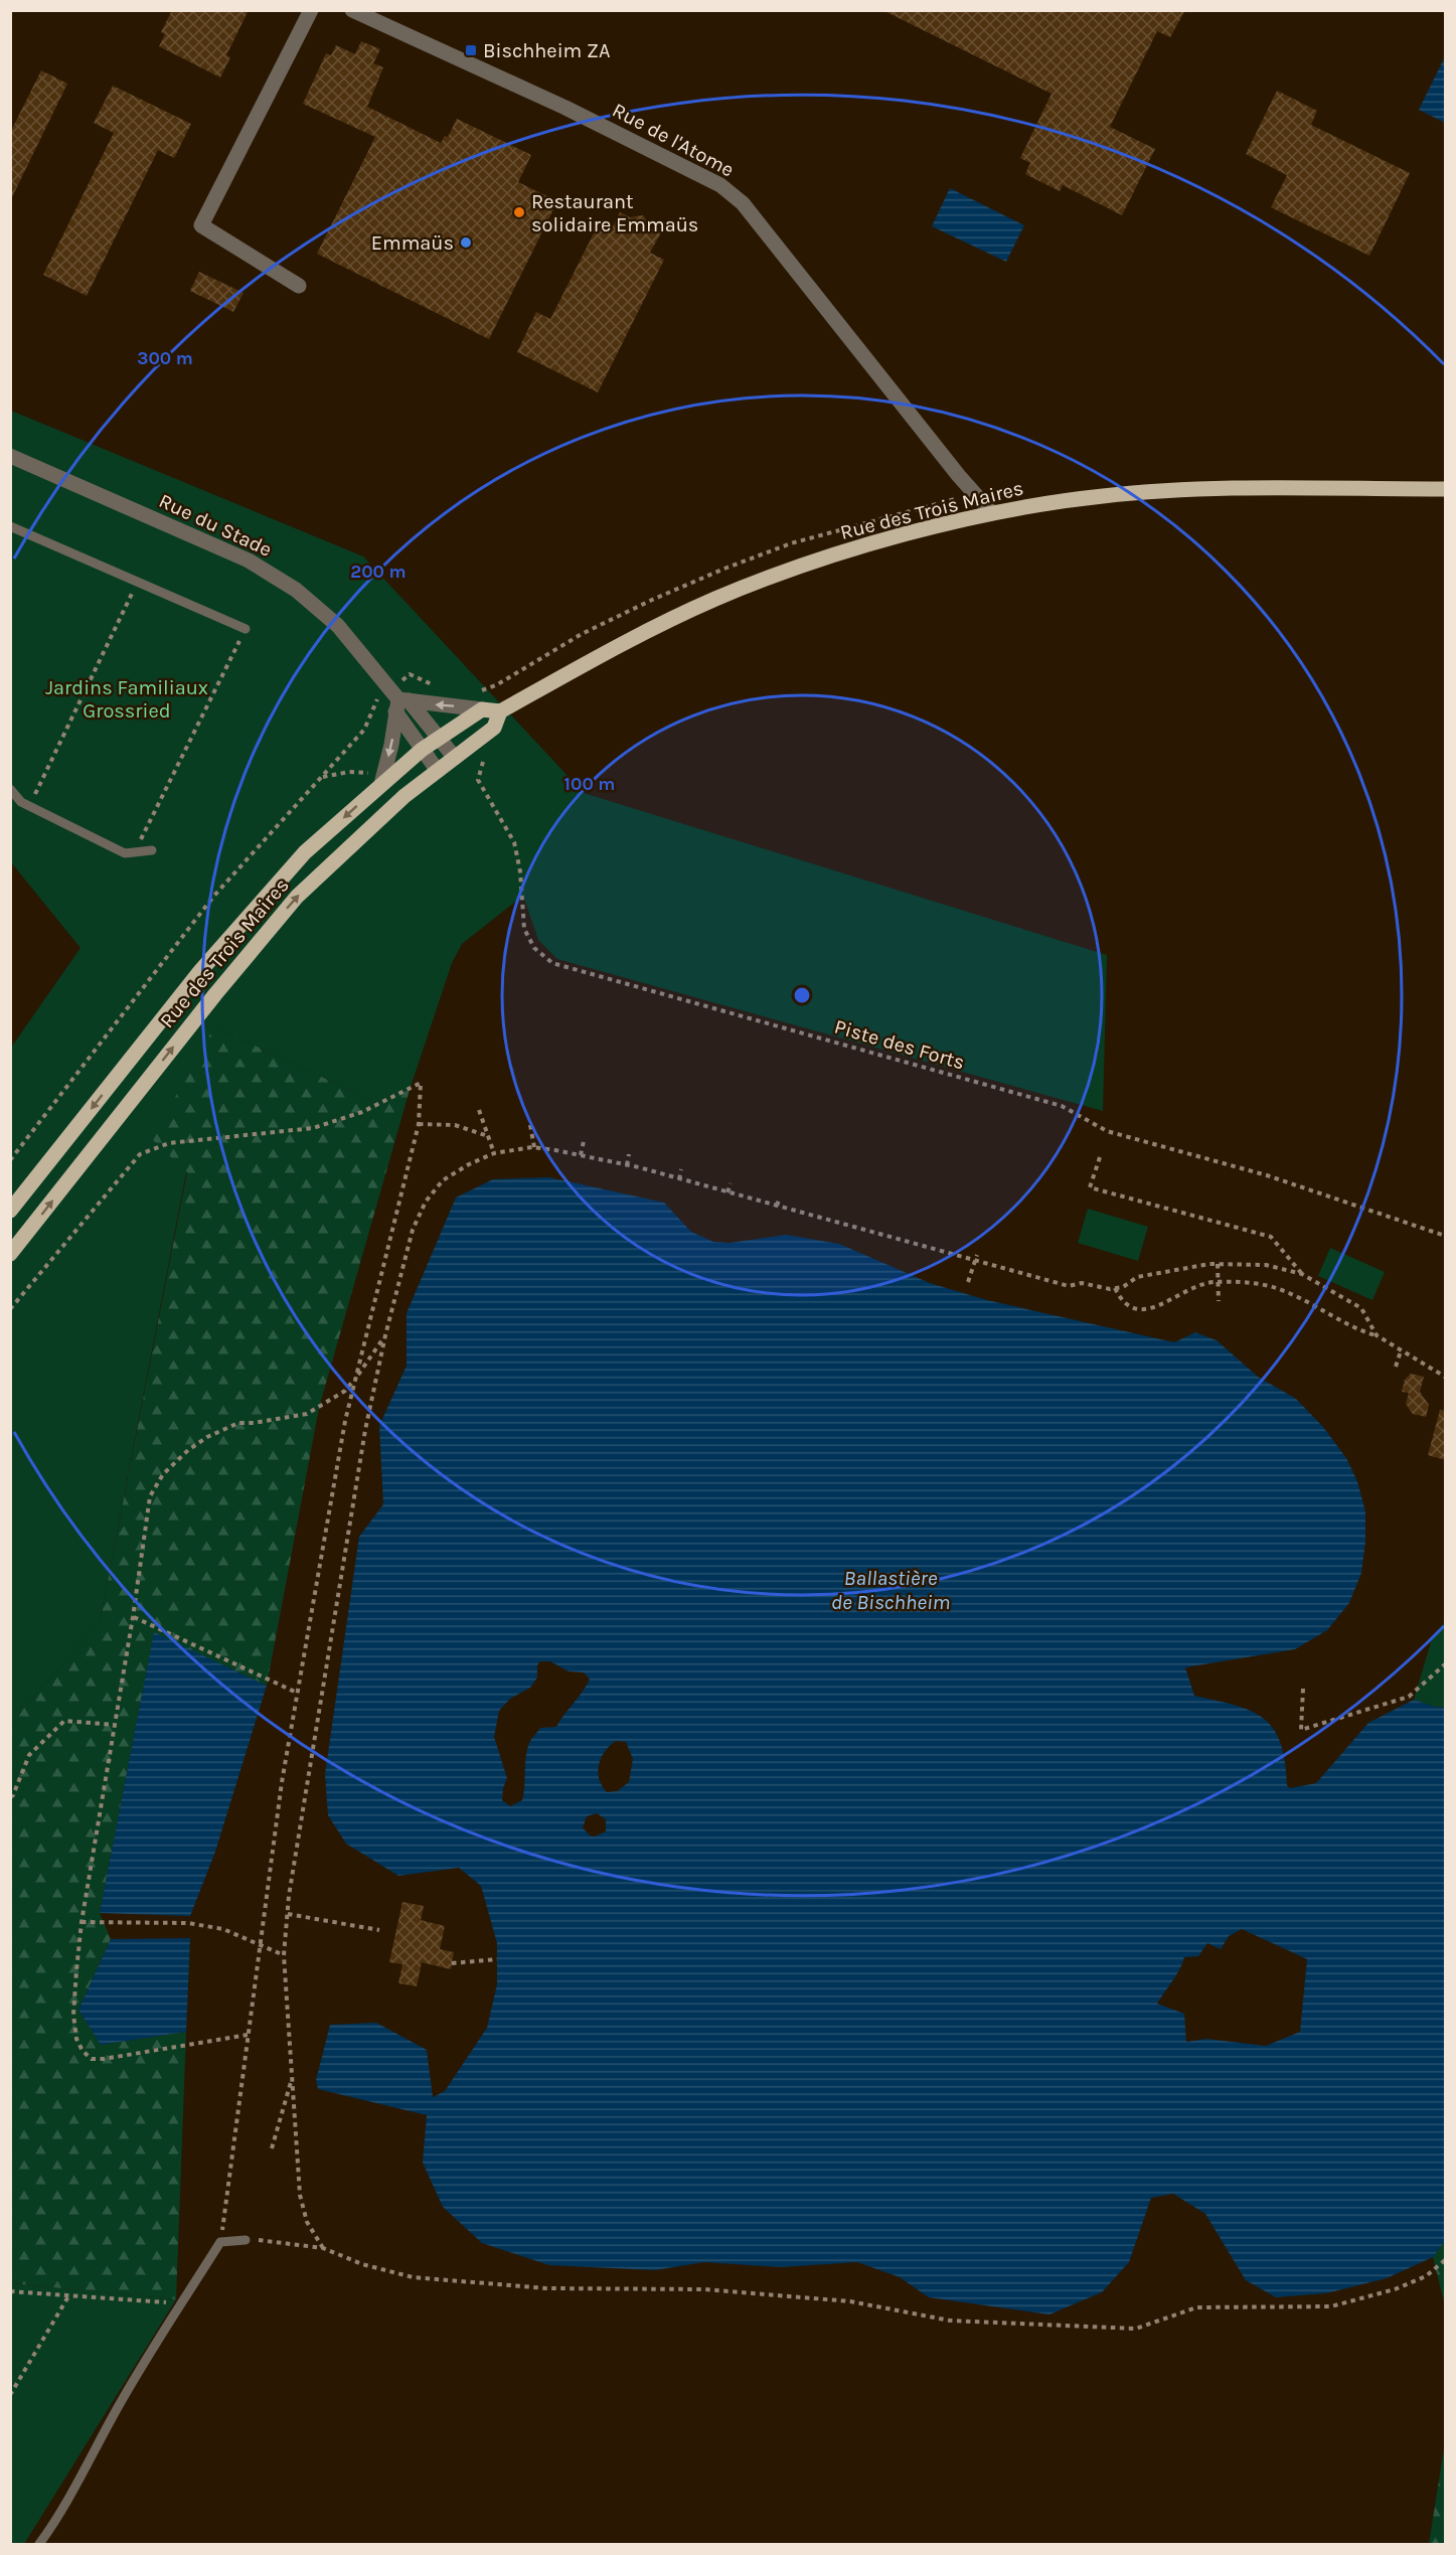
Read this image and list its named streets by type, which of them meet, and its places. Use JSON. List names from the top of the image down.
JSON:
{
  "streets": {
    "main road": ["Rue des Trois Maires"],
    "street": ["Rue de l'Atome", "Rue du Stade"],
    "path": ["Piste des Forts"]
  },
  "crossings": [
    ["Rue de l'Atome", "Rue des Trois Maires"]
  ],
  "water": ["Ballastière de Bischheim"],
  "parks": ["Jardins Familiaux Grossried"],
  "places": {
    "transit": ["Bischheim ZA"],
    "other": ["Restaurant solidaire Emmaüs", "Emmaüs"]
  },
  "rings": ["300 m", "200 m", "100 m"]
}
